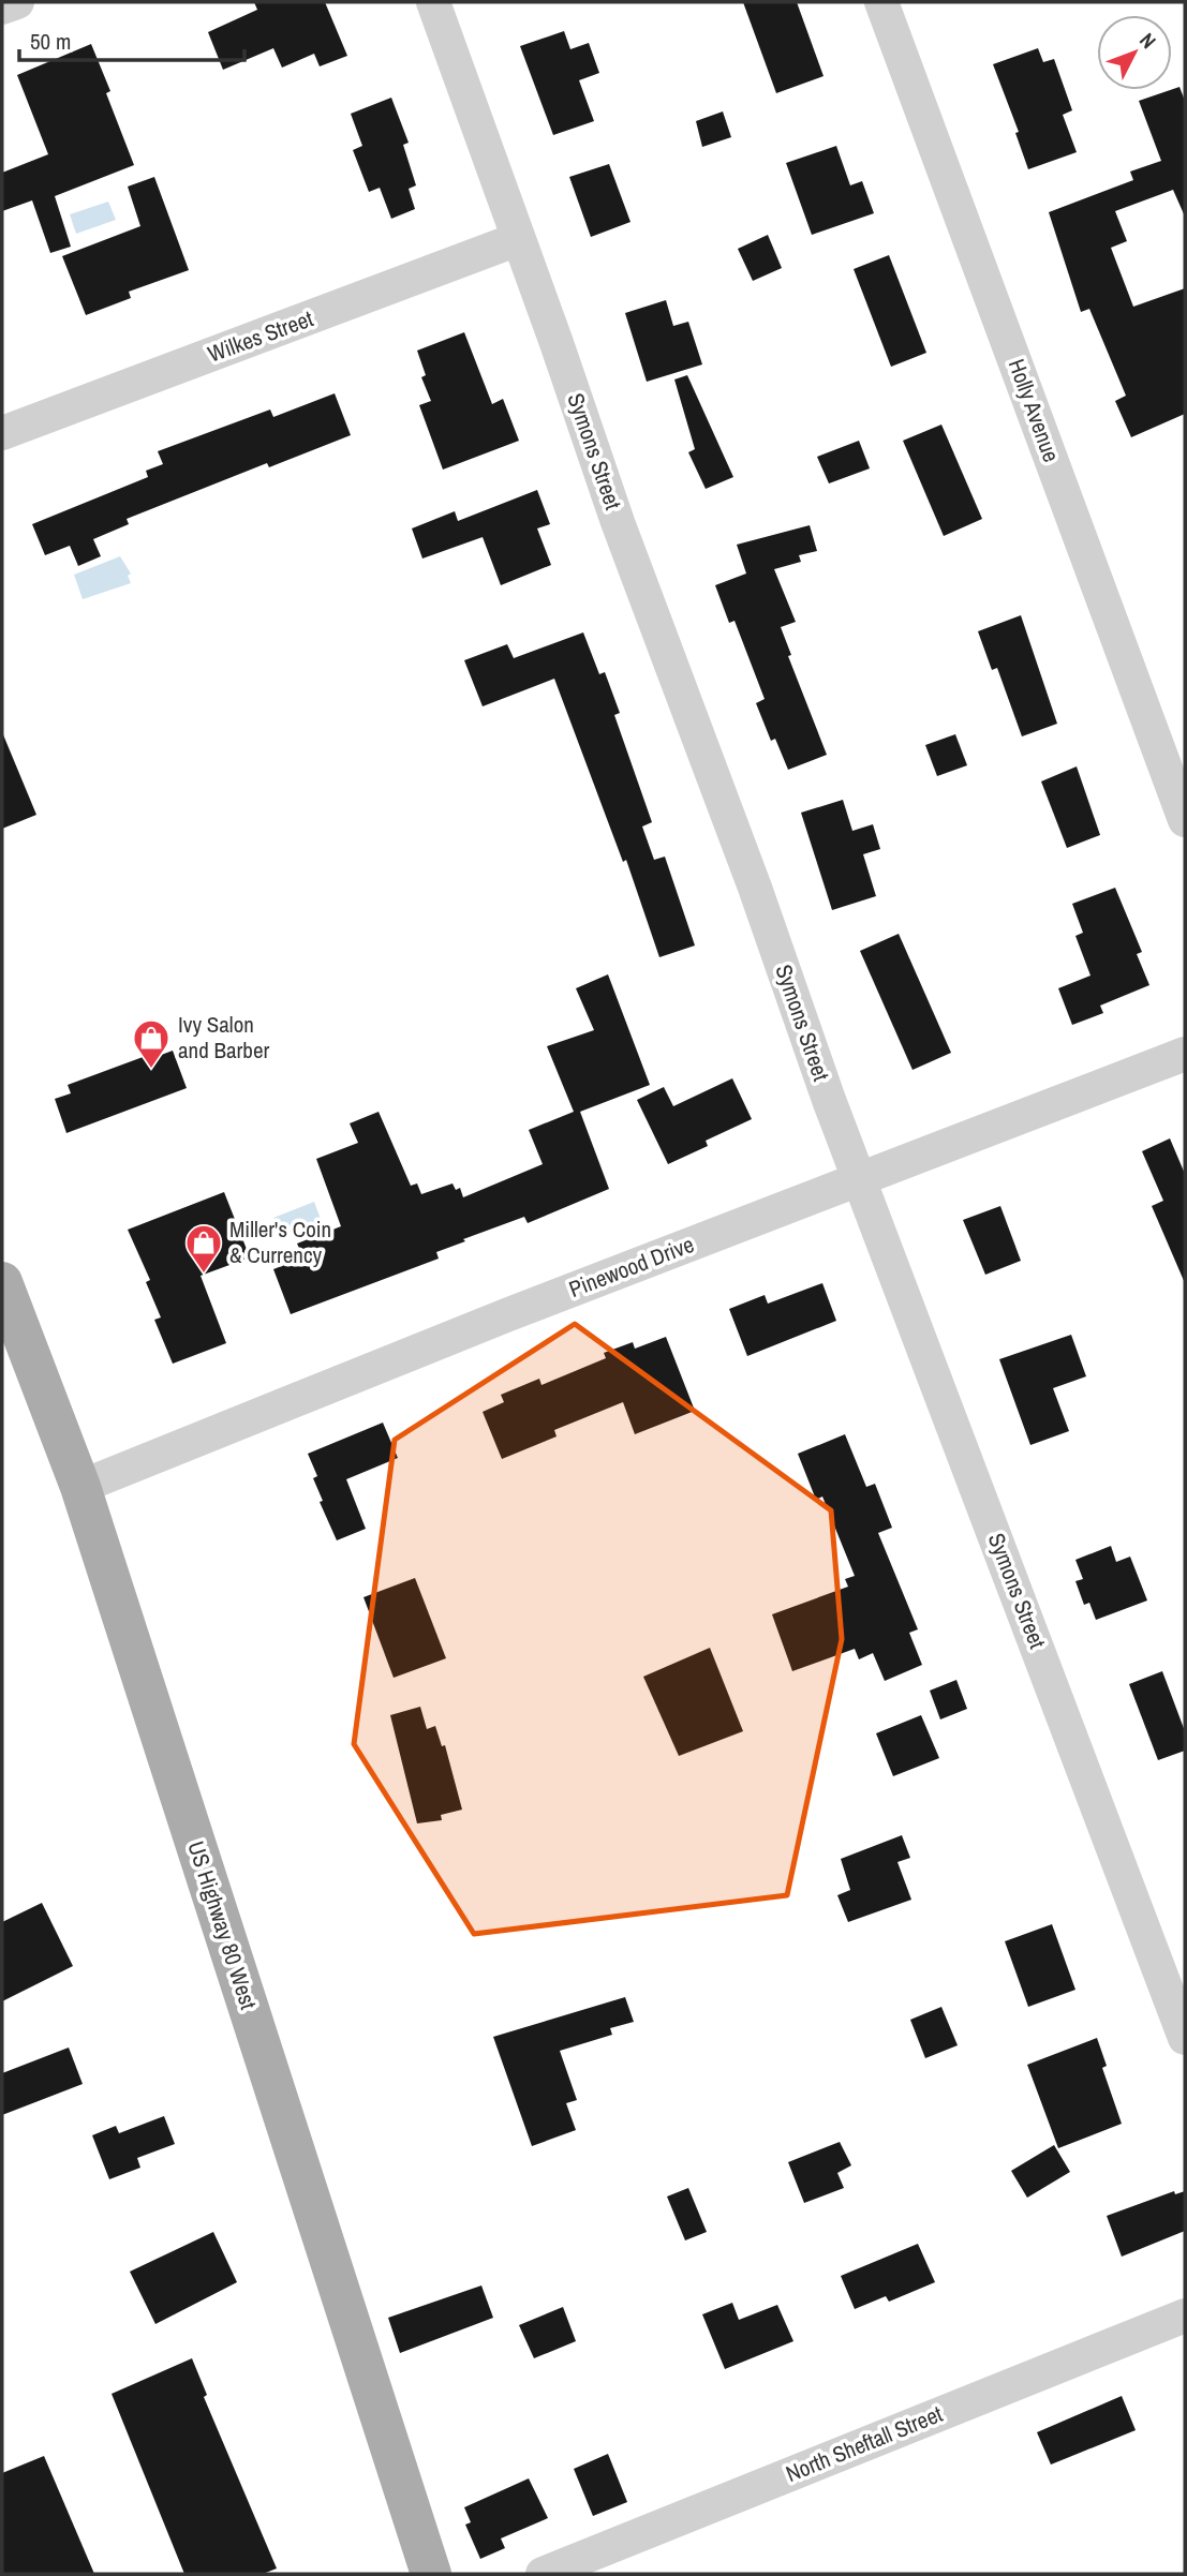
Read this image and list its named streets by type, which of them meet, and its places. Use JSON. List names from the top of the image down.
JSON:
{
  "streets": {
    "main road": ["US Highway 80 West"],
    "street": [
      "Wilkes Street",
      "Holly Avenue",
      "Symons Street",
      "Pinewood Drive",
      "North Sheftall Street"
    ]
  },
  "crossings": [
    ["Wilkes Street", "Symons Street"],
    ["Symons Street", "Pinewood Drive"],
    ["Pinewood Drive", "US Highway 80 West"]
  ],
  "places": {
    "shop": ["Ivy Salon and Barber", "Miller's Coin & Currency"]
  },
  "scale_bar": "50 m",
  "north": "top right"
}
